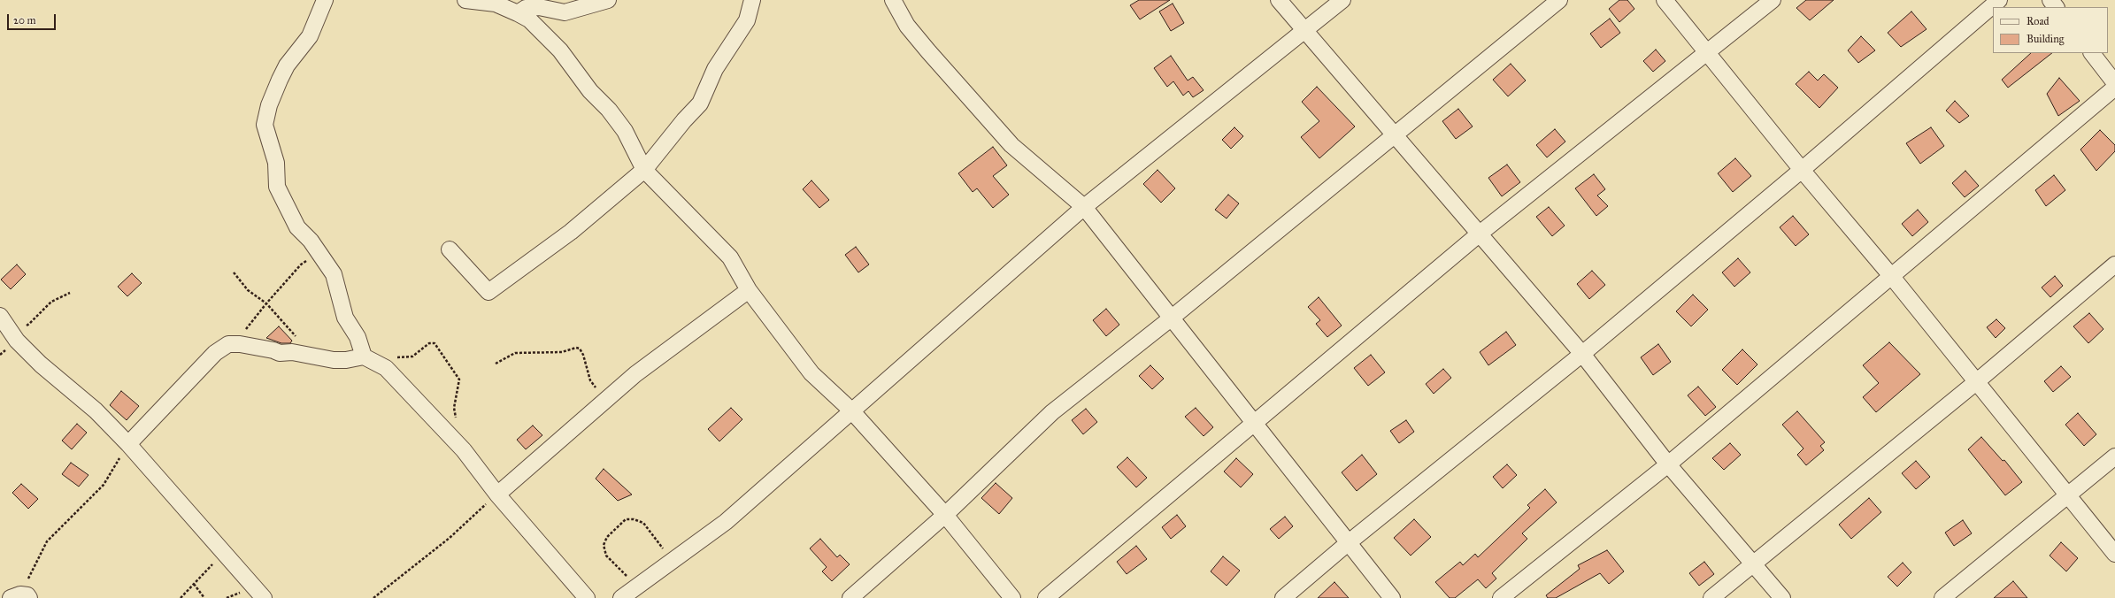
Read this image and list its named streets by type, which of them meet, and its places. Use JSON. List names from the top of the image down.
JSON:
{
  "legend": ["Road", "Building"],
  "scale_bar": "20 m"
}
